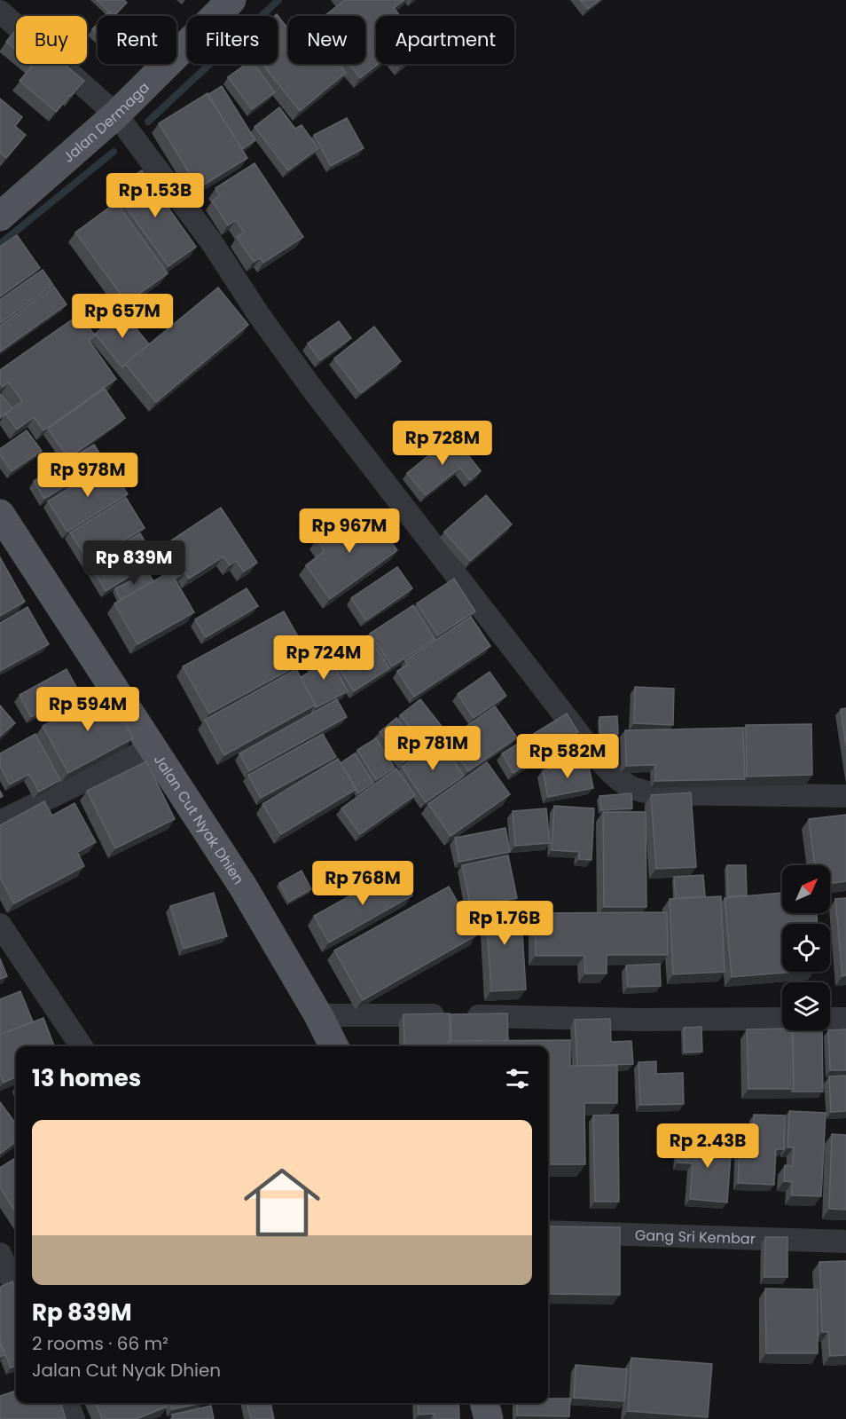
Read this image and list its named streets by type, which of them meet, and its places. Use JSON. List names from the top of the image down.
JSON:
{
  "streets": {
    "main road": ["Jalan Dermaga", "Jalan Cut Nyak Dhien"],
    "street": ["Gang Sri Kembar"]
  },
  "north": "top right",
  "page": {
    "chip": [
      "Buy",
      "Rent",
      "Filters",
      "New",
      "Apartment"
    ],
    "price": [
      "Rp 1.53B",
      "Rp 657M",
      "Rp 728M",
      "Rp 978M",
      "Rp 967M",
      "Rp 839M",
      "Rp 724M",
      "Rp 594M",
      "Rp 781M",
      "Rp 582M",
      "Rp 768M",
      "Rp 1.76B",
      "Rp 2.43B"
    ],
    "heading": "13 homes",
    "list": [
      {
        "name": "Rp 839M",
        "note": "2 rooms · 66 m² · Jalan Cut Nyak Dhien"
      }
    ]
  }
}
